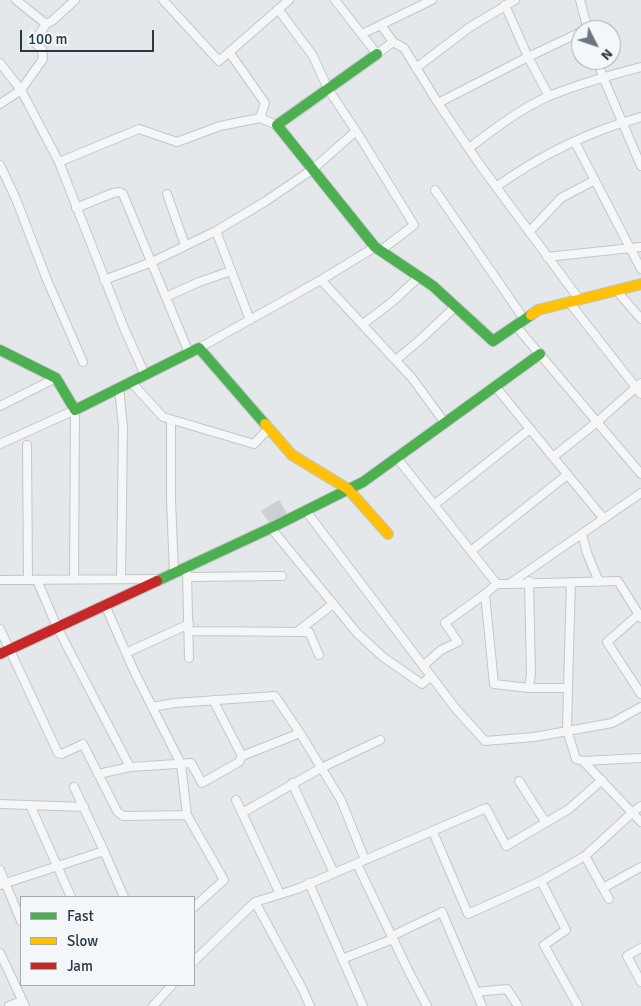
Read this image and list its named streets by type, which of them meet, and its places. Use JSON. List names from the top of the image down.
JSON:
{
  "legend": ["Fast", "Slow", "Jam"],
  "scale_bar": "100 m",
  "north": "bottom right"
}
